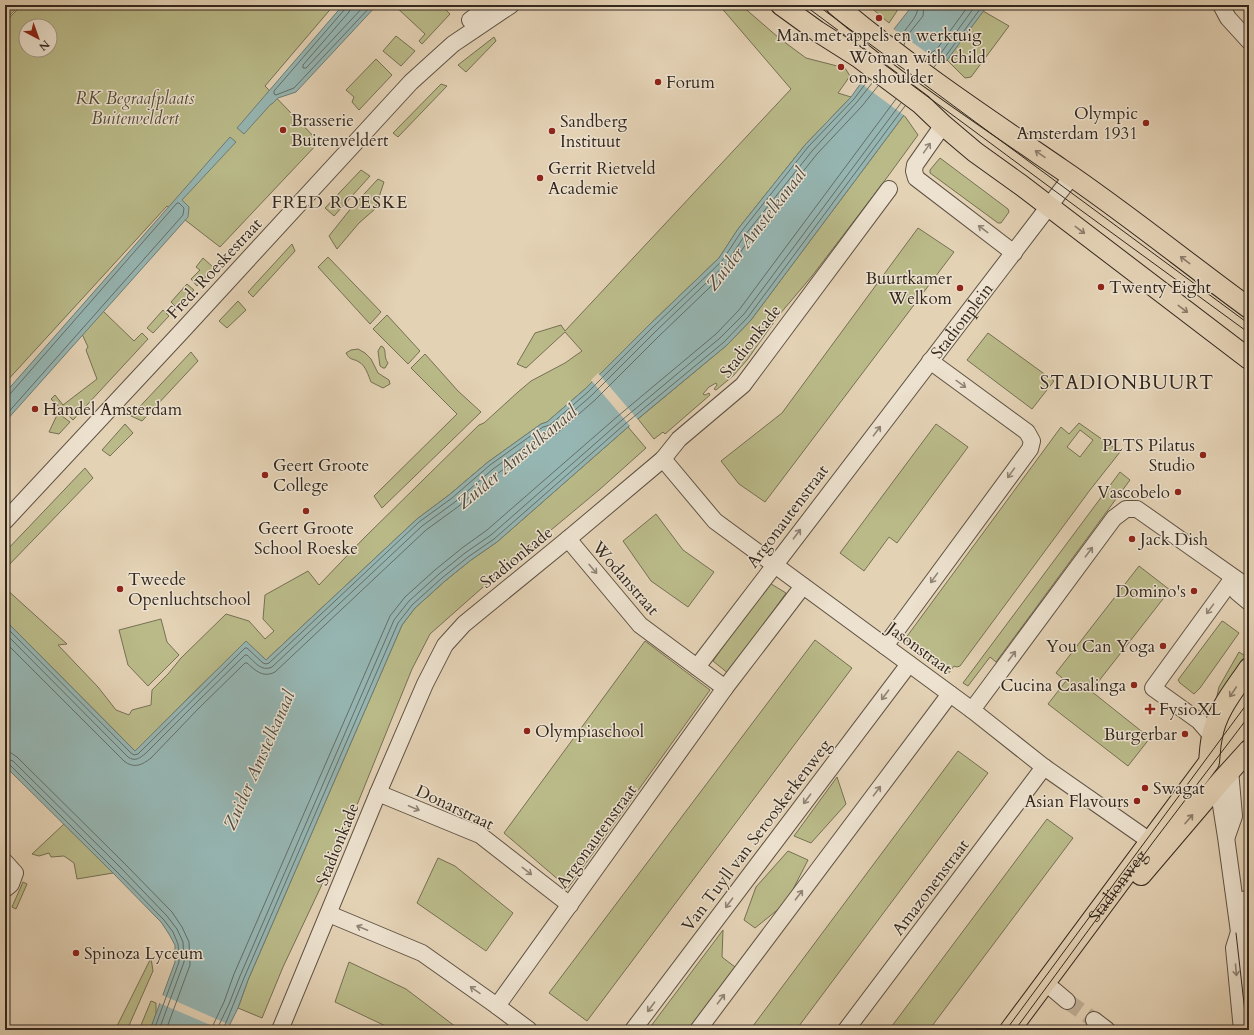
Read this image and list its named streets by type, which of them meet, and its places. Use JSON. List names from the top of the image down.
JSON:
{
  "streets": {
    "main road": ["Stadionweg"],
    "street": [
      "Fred. Roeskestraat",
      "Stadionplein",
      "Stadionkade",
      "Argonautenstraat",
      "Wodanstraat",
      "Jasonstraat",
      "Donarstraat",
      "Van Tuyll van Serooskerkenweg",
      "Amazonenstraat"
    ]
  },
  "crossings": [
    ["Stadionplein", "Argonautenstraat"],
    ["Stadionplein", "Jasonstraat"],
    ["Stadionkade", "Wodanstraat"],
    ["Stadionkade", "Jasonstraat"],
    ["Stadionkade", "Donarstraat"],
    ["Argonautenstraat", "Wodanstraat"],
    ["Argonautenstraat", "Jasonstraat"],
    ["Argonautenstraat", "Donarstraat"],
    ["Jasonstraat", "Van Tuyll van Serooskerkenweg"],
    ["Jasonstraat", "Stadionweg"],
    ["Jasonstraat", "Amazonenstraat"]
  ],
  "one_way": ["Wodanstraat"],
  "districts": ["FRED ROESKE", "STADIONBUURT"],
  "water": ["Zuider Amstelkanaal"],
  "parks": ["RK Begraafplaats Buitenveldert"],
  "places": {
    "other": [
      "Man met appels en werktuig",
      "Woman with child on shoulder",
      "Forum",
      "Olympic Amsterdam 1931",
      "Brasserie Buitenveldert",
      "Sandberg Instituut",
      "Gerrit Rietveld Academie",
      "Twenty Eight",
      "Buurtkamer Welkom",
      "Handel Amsterdam",
      "PLTS Pilatus Studio",
      "Geert Groote College",
      "Vascobelo",
      "Geert Groote School Roeske",
      "Jack Dish",
      "Tweede Openluchtschool",
      "Domino's",
      "You Can Yoga",
      "Cucina Casalinga",
      "Olympiaschool",
      "Burgerbar",
      "Swagat",
      "Asian Flavours",
      "Spinoza Lyceum"
    ],
    "health": ["FysioXL"]
  },
  "north": "bottom right"
}
